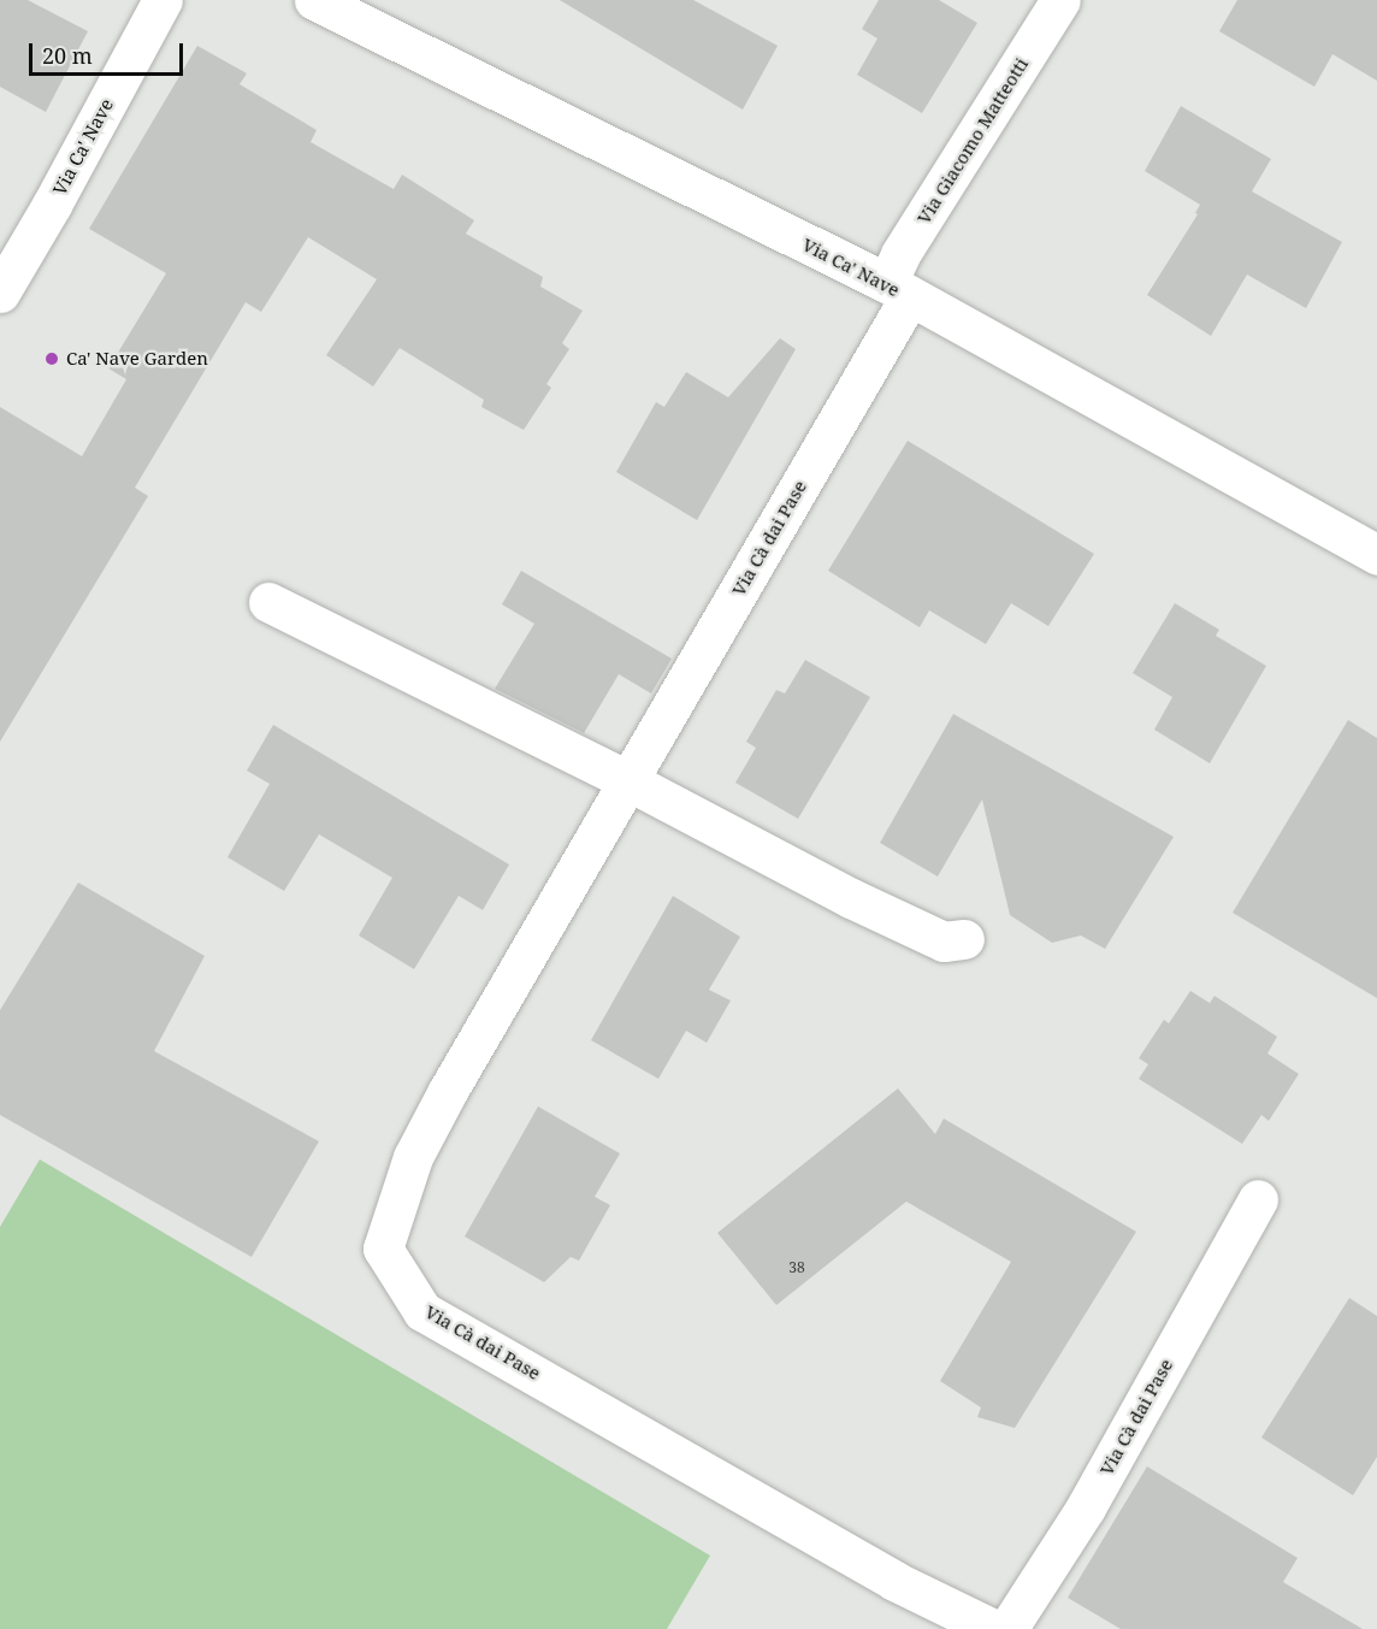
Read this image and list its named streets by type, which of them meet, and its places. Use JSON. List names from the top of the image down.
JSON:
{
  "streets": {
    "street": ["Via Giacomo Matteotti", "Via Ca' Nave", "Via Cà dai Pase"]
  },
  "crossings": [
    ["Via Giacomo Matteotti", "Via Ca' Nave"],
    ["Via Giacomo Matteotti", "Via Cà dai Pase"],
    ["Via Ca' Nave", "Via Cà dai Pase"]
  ],
  "places": ["Ca' Nave Garden"],
  "house_numbers": ["38"],
  "scale_bar": "20 m"
}
